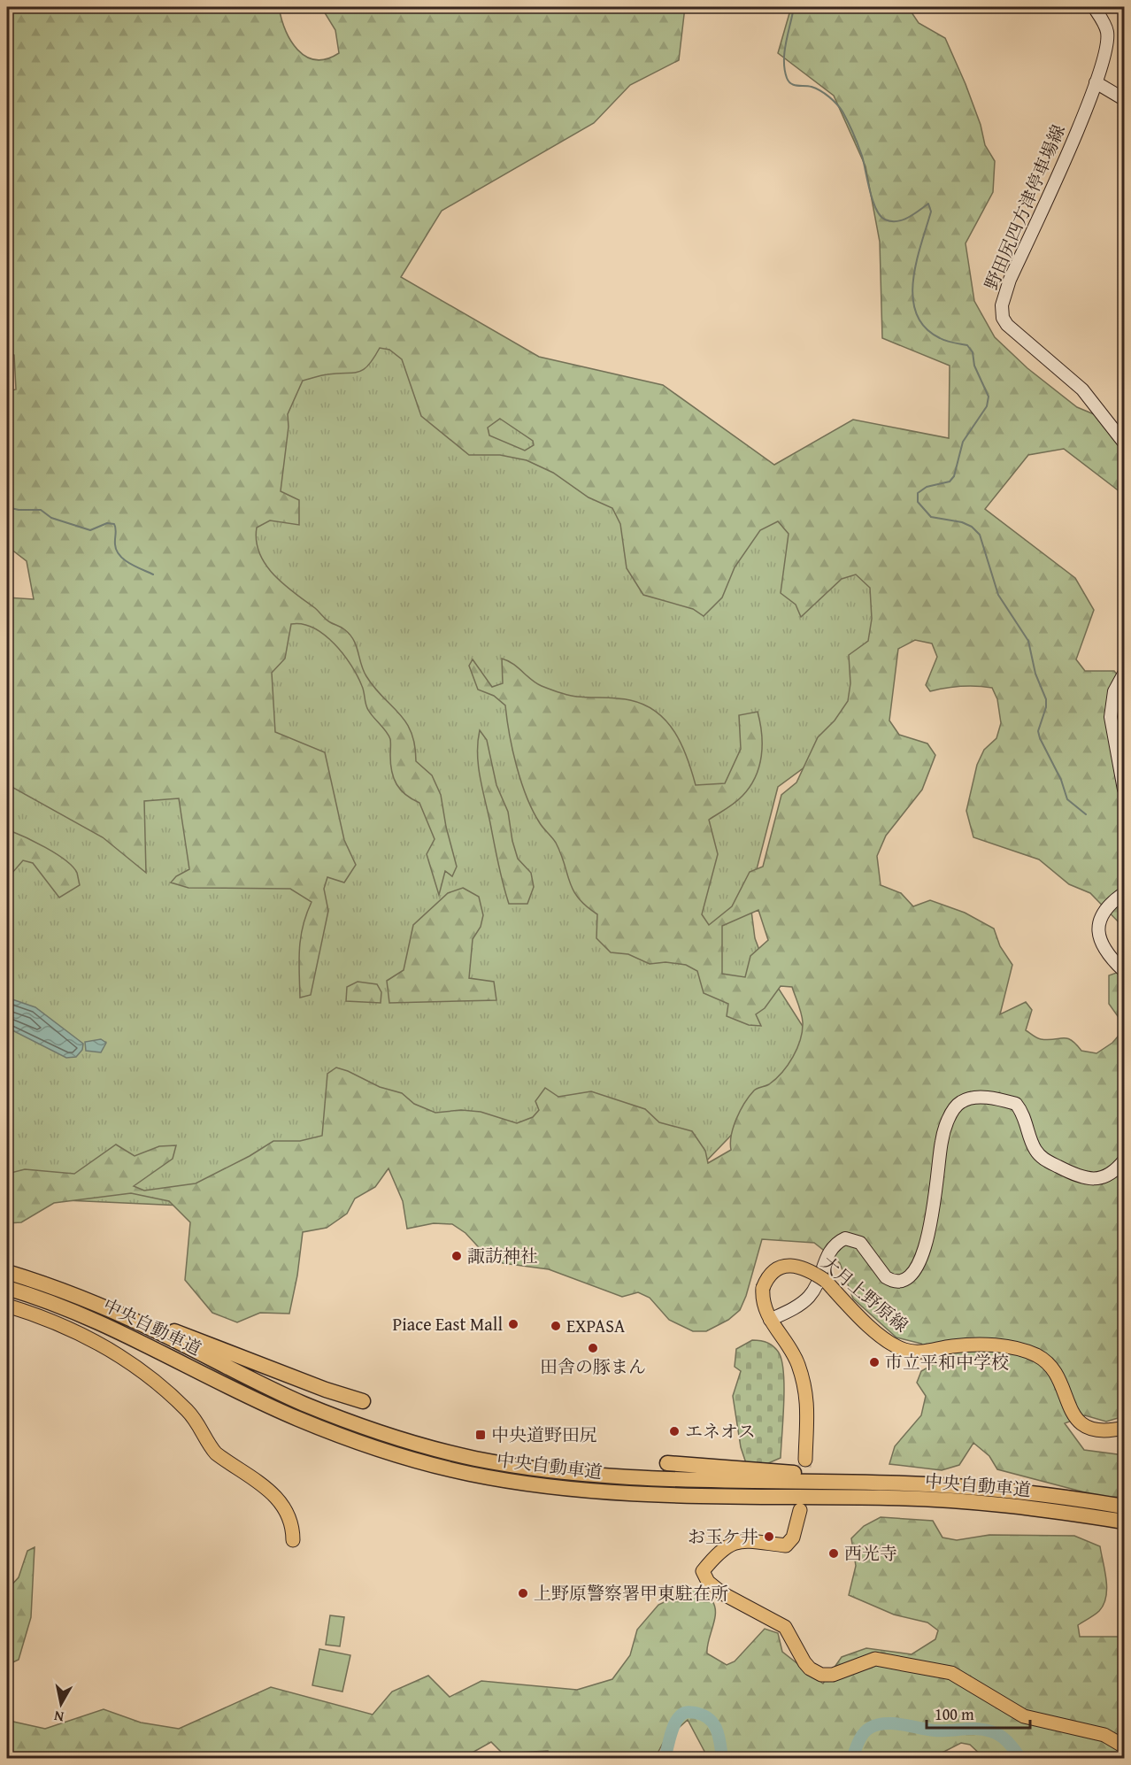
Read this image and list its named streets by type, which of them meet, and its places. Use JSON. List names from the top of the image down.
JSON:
{
  "streets": {
    "highway": ["中央自動車道"],
    "main road": ["野田尻四方津停車場線", "大月上野原線"]
  },
  "places": {
    "other": [
      "諏訪神社",
      "Piace East Mall",
      "EXPASA",
      "田舎の豚まん",
      "市立平和中学校",
      "エネオス",
      "お玉ケ井",
      "西光寺",
      "上野原警察署甲東駐在所"
    ],
    "transit": ["中央道野田尻"]
  },
  "scale_bar": "100 m",
  "north": "bottom"
}
